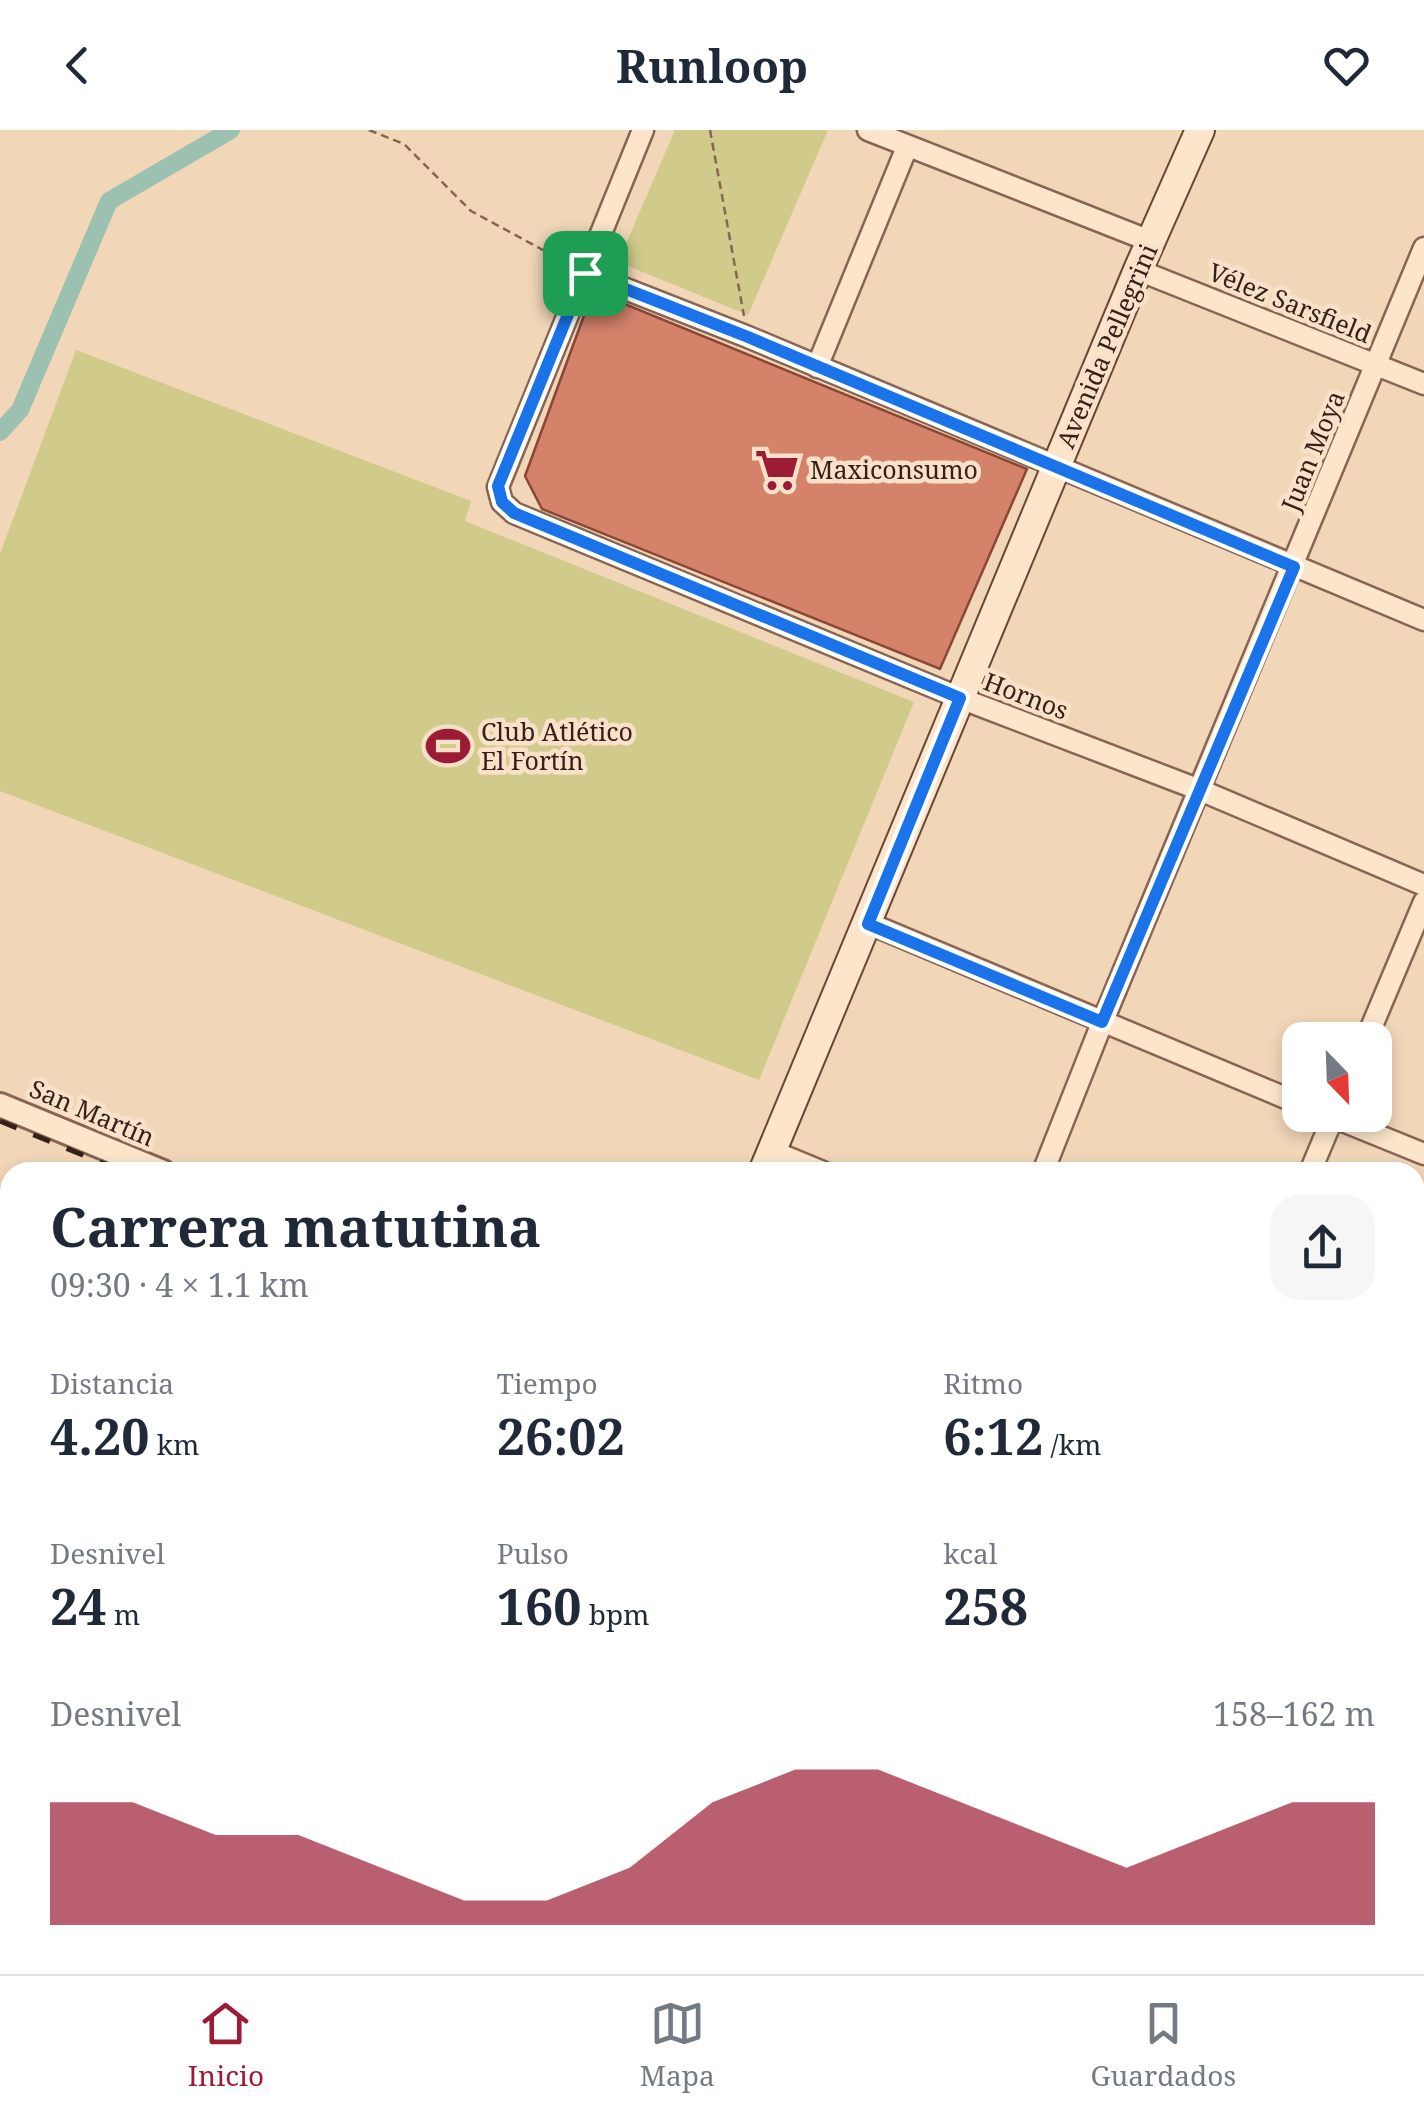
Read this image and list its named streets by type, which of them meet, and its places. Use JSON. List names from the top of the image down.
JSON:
{
  "streets": {
    "main road": ["Avenida Pellegrini"],
    "street": [
      "Vélez Sarsfield",
      "Juan Moya",
      "Hornos",
      "San Martín"
    ]
  },
  "crossings": [
    ["Vélez Sarsfield", "Avenida Pellegrini"],
    ["Vélez Sarsfield", "Juan Moya"],
    ["Avenida Pellegrini", "Hornos"],
    ["Juan Moya", "Hornos"]
  ],
  "places": {
    "supermarket": ["Maxiconsumo"],
    "sports": ["Club Atlético El Fortín"]
  },
  "north": "bottom right",
  "page": {
    "header": "Runloop",
    "heading": ["Carrera matutina", "09:30 · 4 × 1.1 km"],
    "stats": [
      ["Distancia", "4.20 km"],
      ["Tiempo", "26:02"],
      ["Ritmo", "6:12 /km"],
      ["Desnivel", "24 m"],
      ["Pulso", "160 bpm"],
      ["kcal", "258"]
    ],
    "chart": ["Desnivel", "158–162 m"],
    "tabs": ["Inicio", "Mapa", "Guardados"]
  }
}
